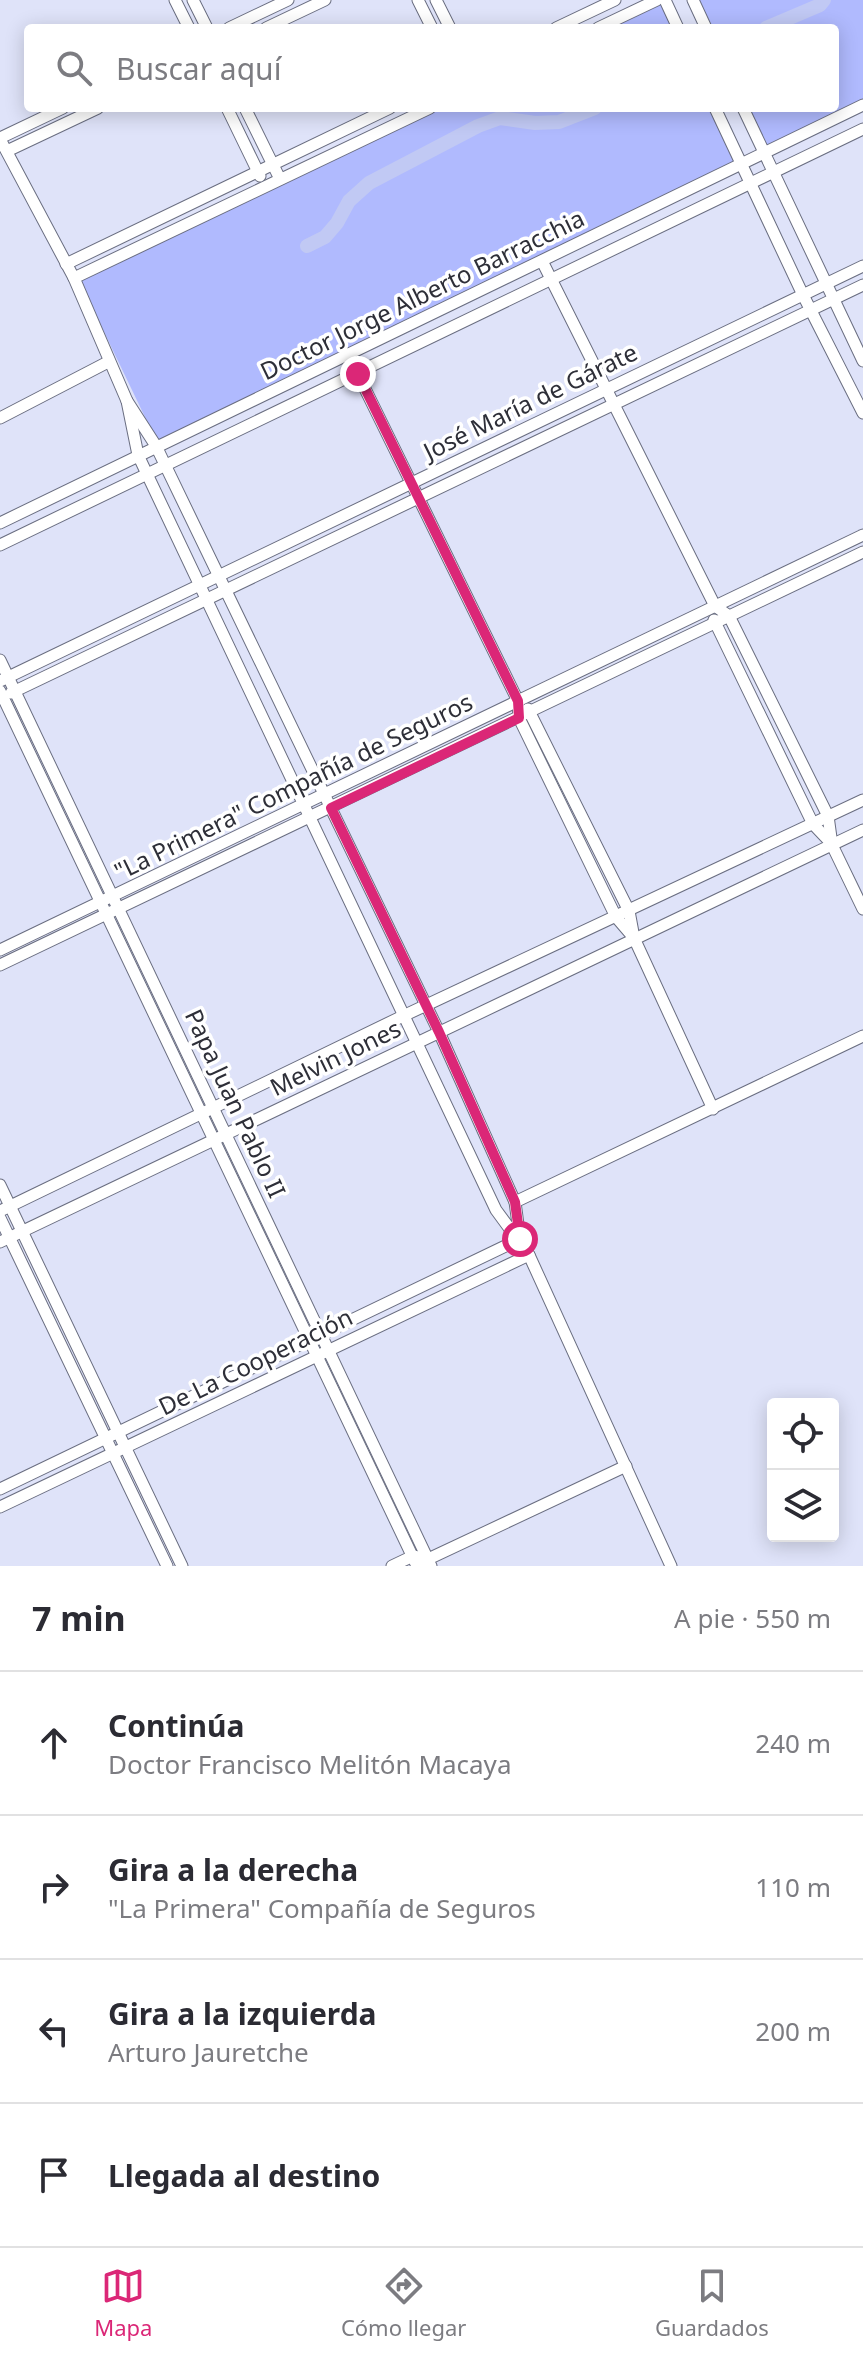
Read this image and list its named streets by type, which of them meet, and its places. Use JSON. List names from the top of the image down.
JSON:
{
  "streets": {
    "street": [
      "Doctor Jorge Alberto Barracchia",
      "José María de Gárate",
      "\"La Primera\" Compañía de Seguros",
      "Melvin Jones",
      "Papa Juan Pablo II",
      "De La Cooperación"
    ]
  },
  "crossings": [
    ["José María de Gárate", "Papa Juan Pablo II"],
    ["\"La Primera\" Compañía de Seguros", "Papa Juan Pablo II"],
    ["Melvin Jones", "Papa Juan Pablo II"],
    ["Papa Juan Pablo II", "De La Cooperación"]
  ],
  "page": {
    "search": "Buscar aquí",
    "heading": ["7 min", "A pie · 550 m"],
    "list": [
      ["Continúa", "Doctor Francisco Melitón Macaya", "240 m"],
      ["Gira a la derecha", "\"La Primera\" Compañía de Seguros", "110 m"],
      ["Gira a la izquierda", "Arturo Jauretche", "200 m"],
      "Llegada al destino"
    ],
    "nav": ["Mapa", "Cómo llegar", "Guardados"]
  }
}
